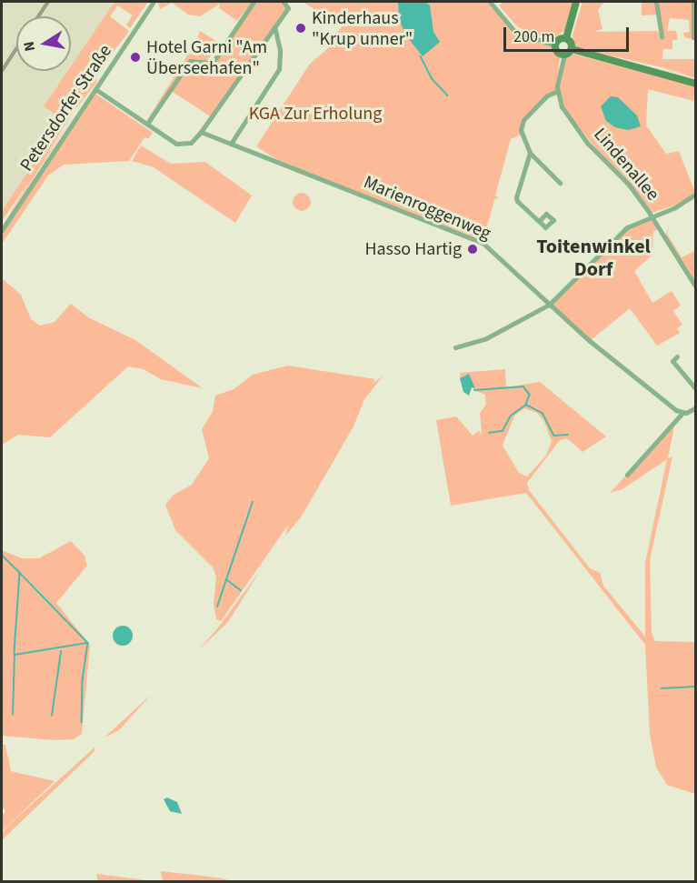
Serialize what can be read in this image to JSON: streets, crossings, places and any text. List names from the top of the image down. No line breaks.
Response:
{"streets":{"street":["Petersdorfer Straße","Lindenallee","Marienroggenweg"]},"districts":["Toitenwinkel Dorf"],"parks":["KGA Zur Erholung"],"places":["Kinderhaus \"Krup unner\"","Hotel Garni \"Am Überseehafen\"","Hasso Hartig"],"scale_bar":"200 m","north":"left"}
